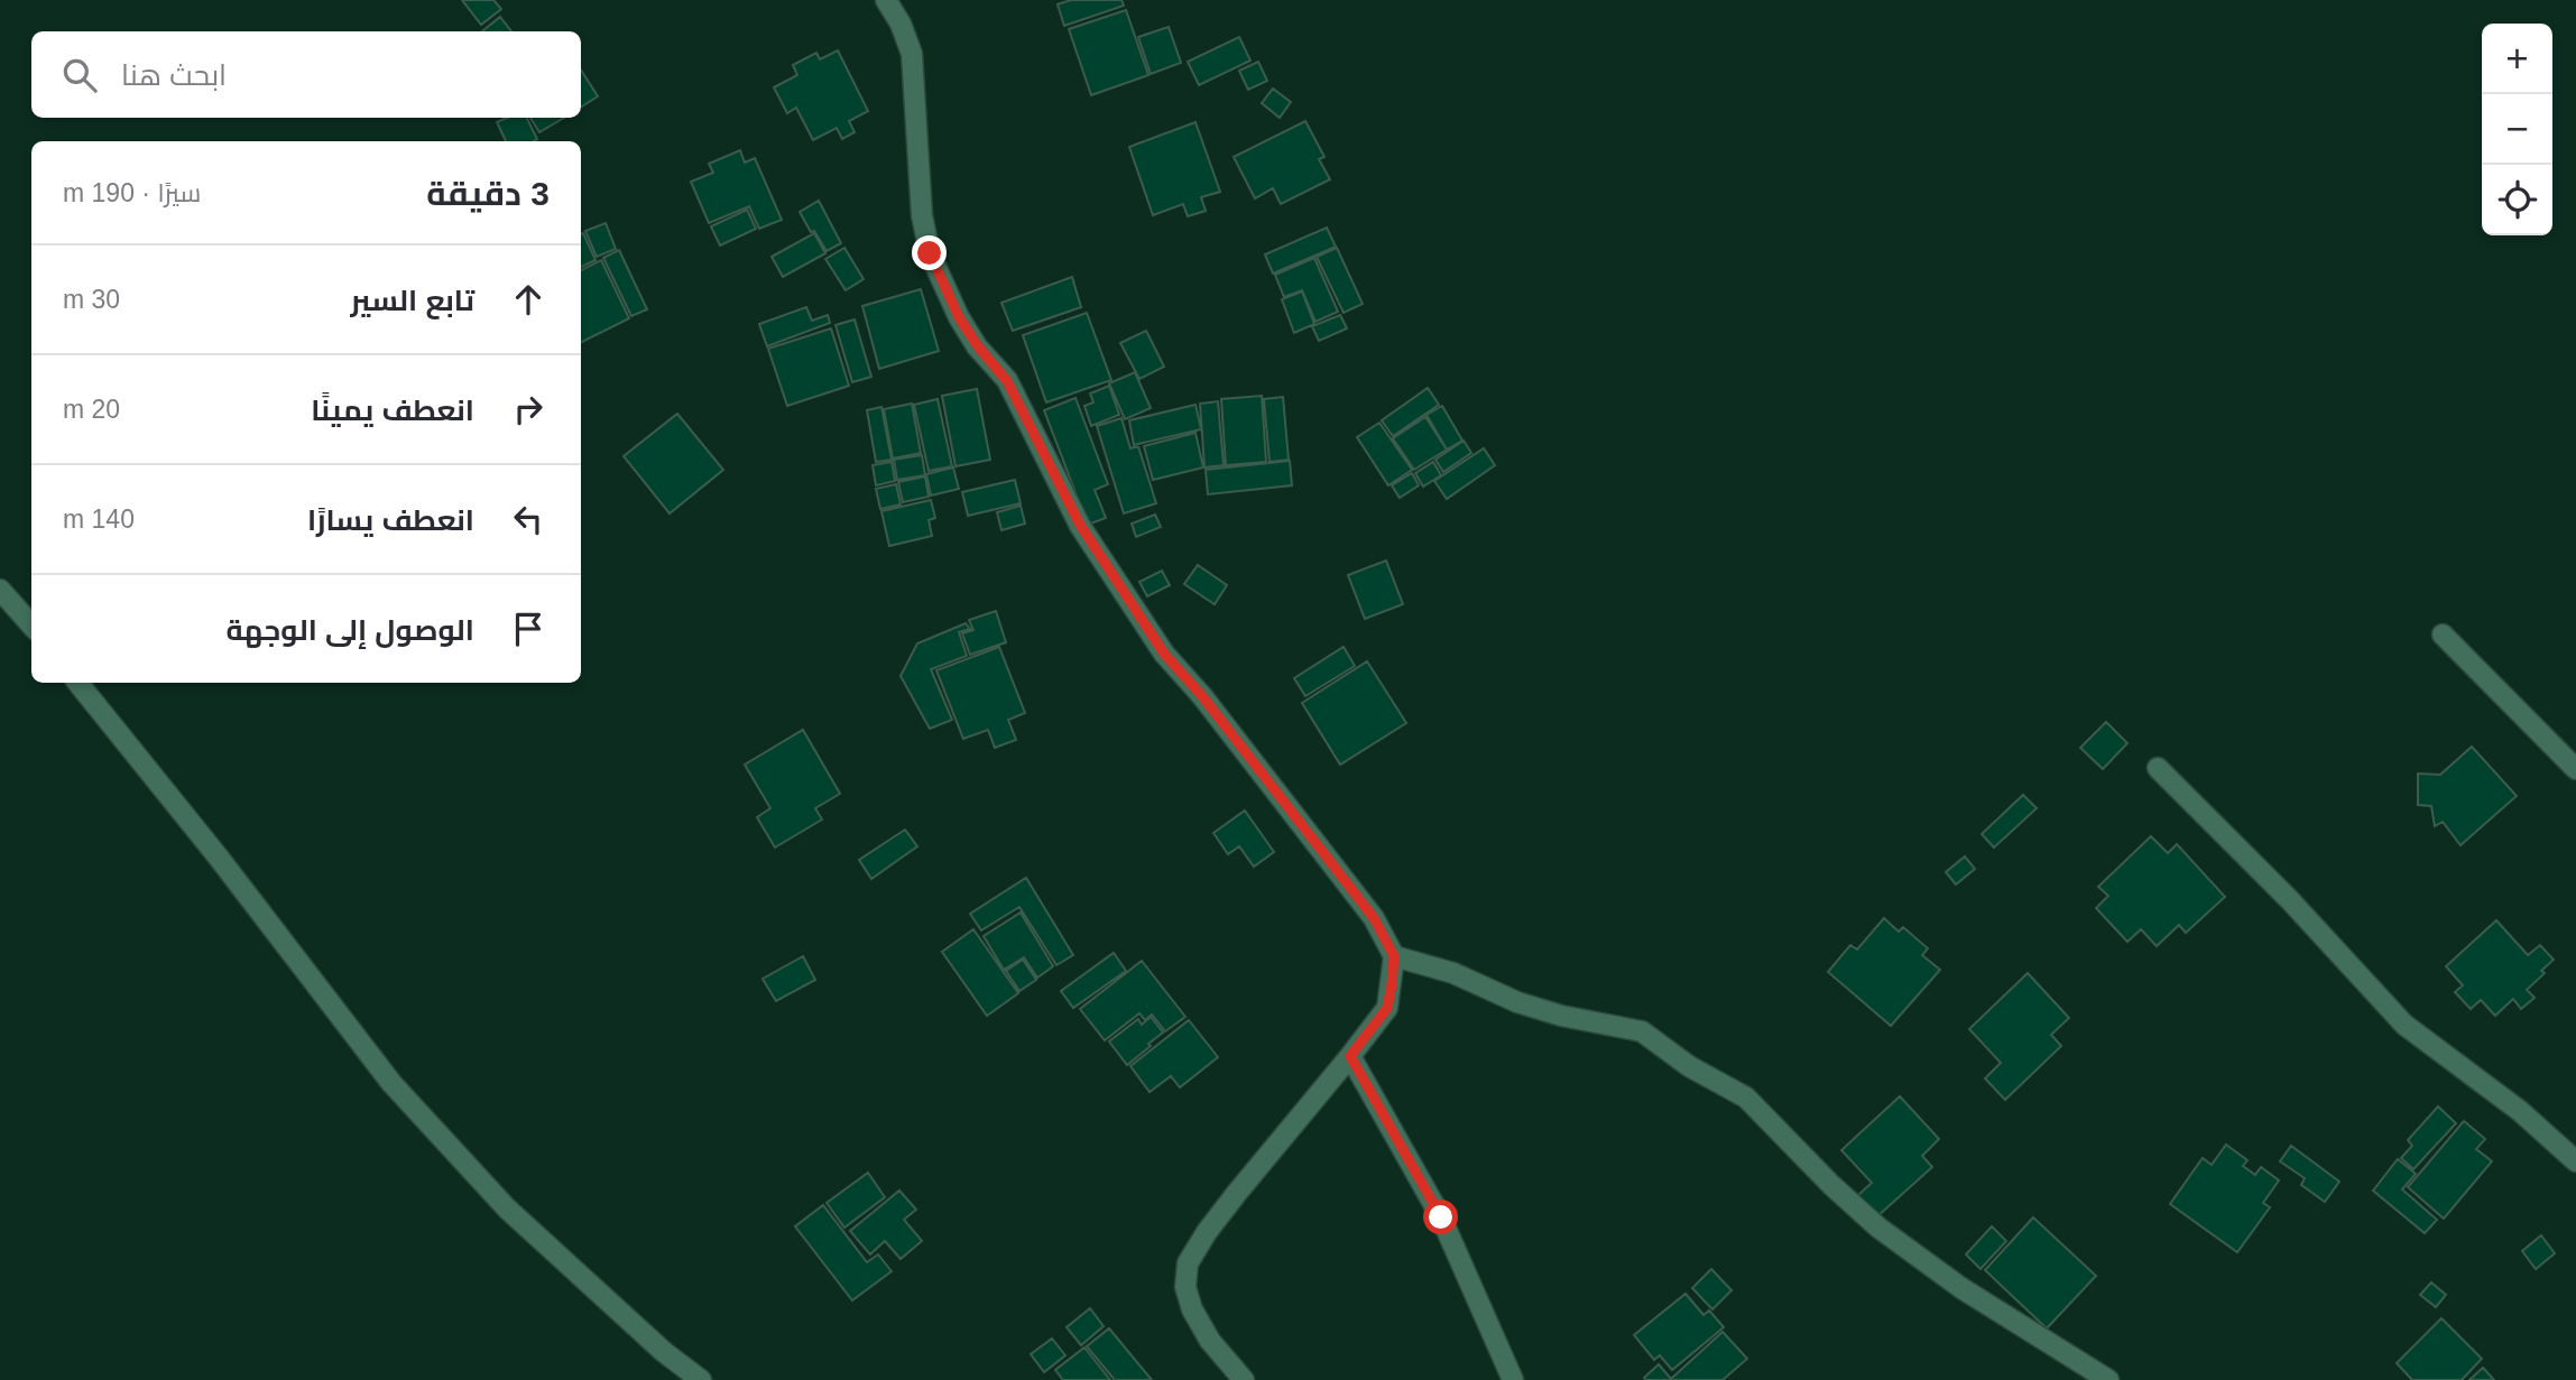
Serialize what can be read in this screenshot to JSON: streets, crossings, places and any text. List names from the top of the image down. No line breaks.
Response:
{"page":{"map_buttons":["+","−"],"search":"ابحث هنا","heading":["3 دقيقة","سيرًا · 190 m"],"list":[["تابع السير","30 m"],["انعطف يمينًا","20 m"],["انعطف يسارًا","140 m"],"الوصول إلى الوجهة"]}}
